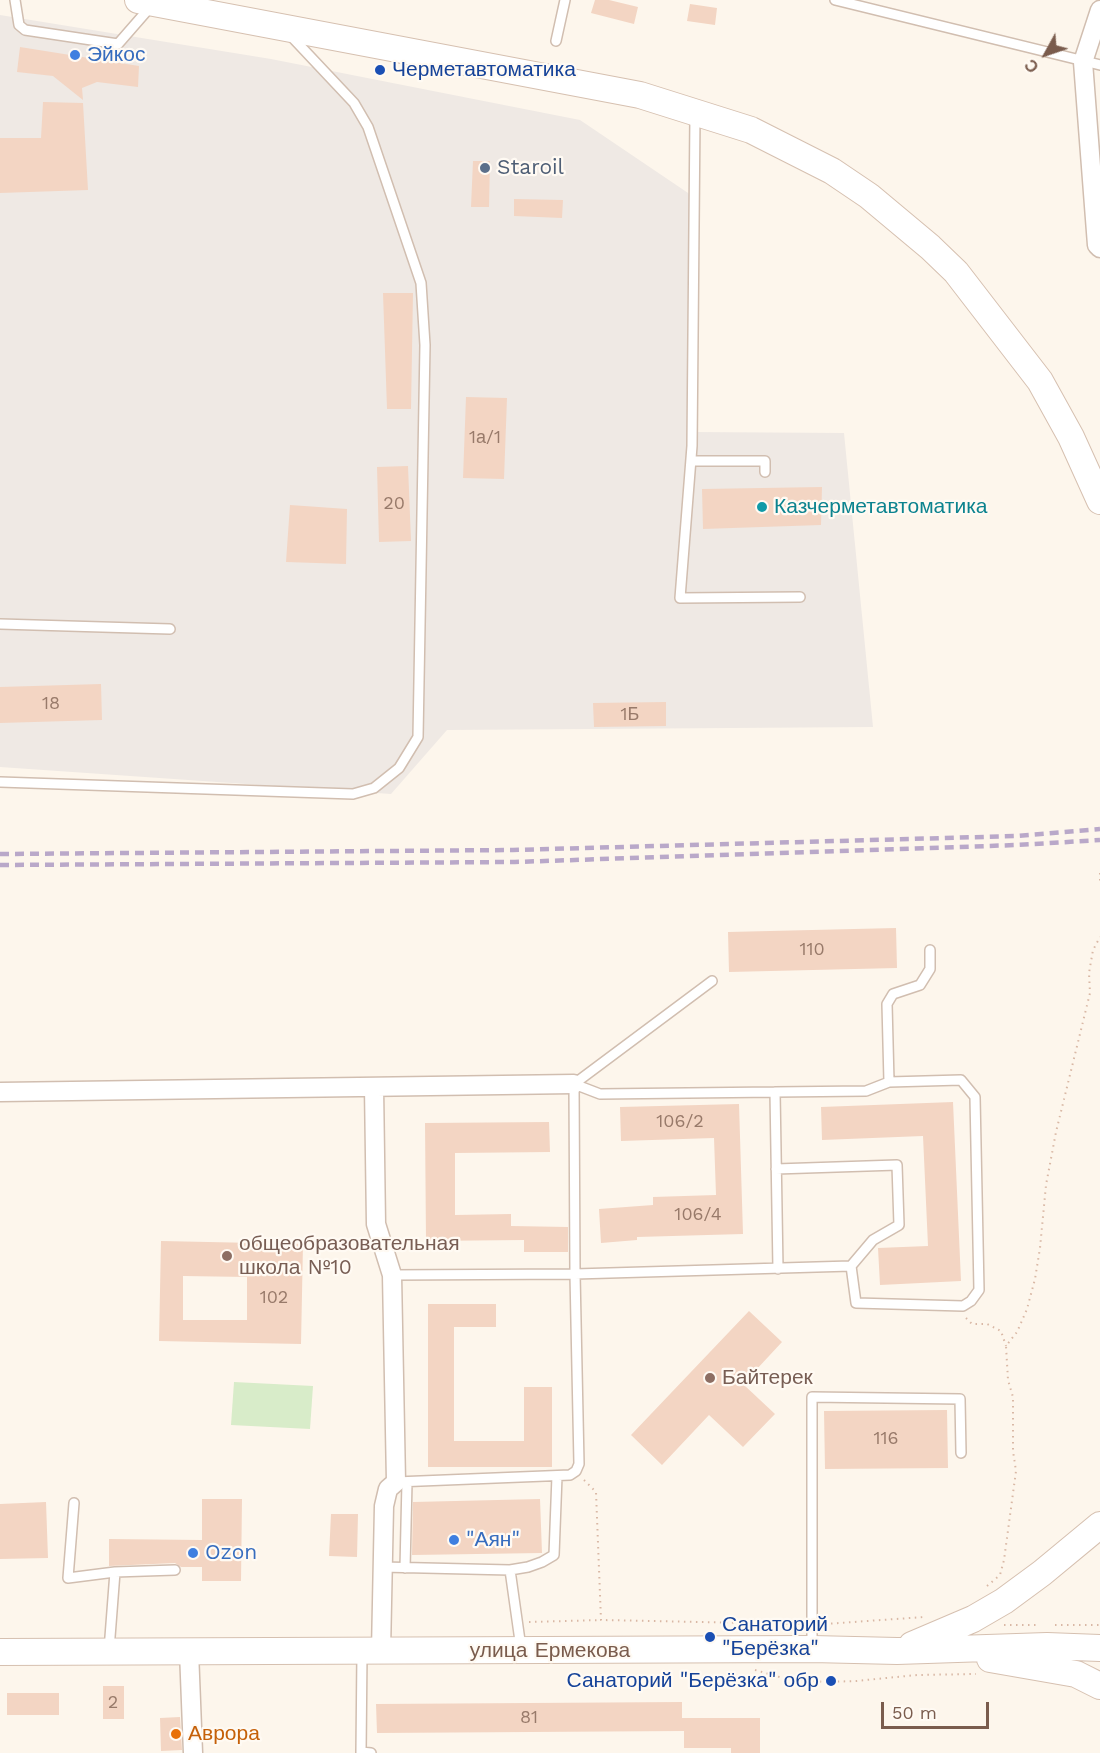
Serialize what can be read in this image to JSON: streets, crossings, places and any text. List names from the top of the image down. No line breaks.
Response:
{"streets":{"main road":["улица Ермекова"]},"places":["Эйкос","Черметавтоматика","Staroil","Казчерметавтоматика","общеобразовательная школа №10","Байтерек","\"Аян\"","Ozon","Санаторий \"Берёзка\"","Санаторий \"Берёзка\" обр","Аврора"],"house_numbers":["1а/1","20","18","1Б","110","106/2","106/4","102","116","2","81"],"scale_bar":"50 m","north":"bottom left"}
